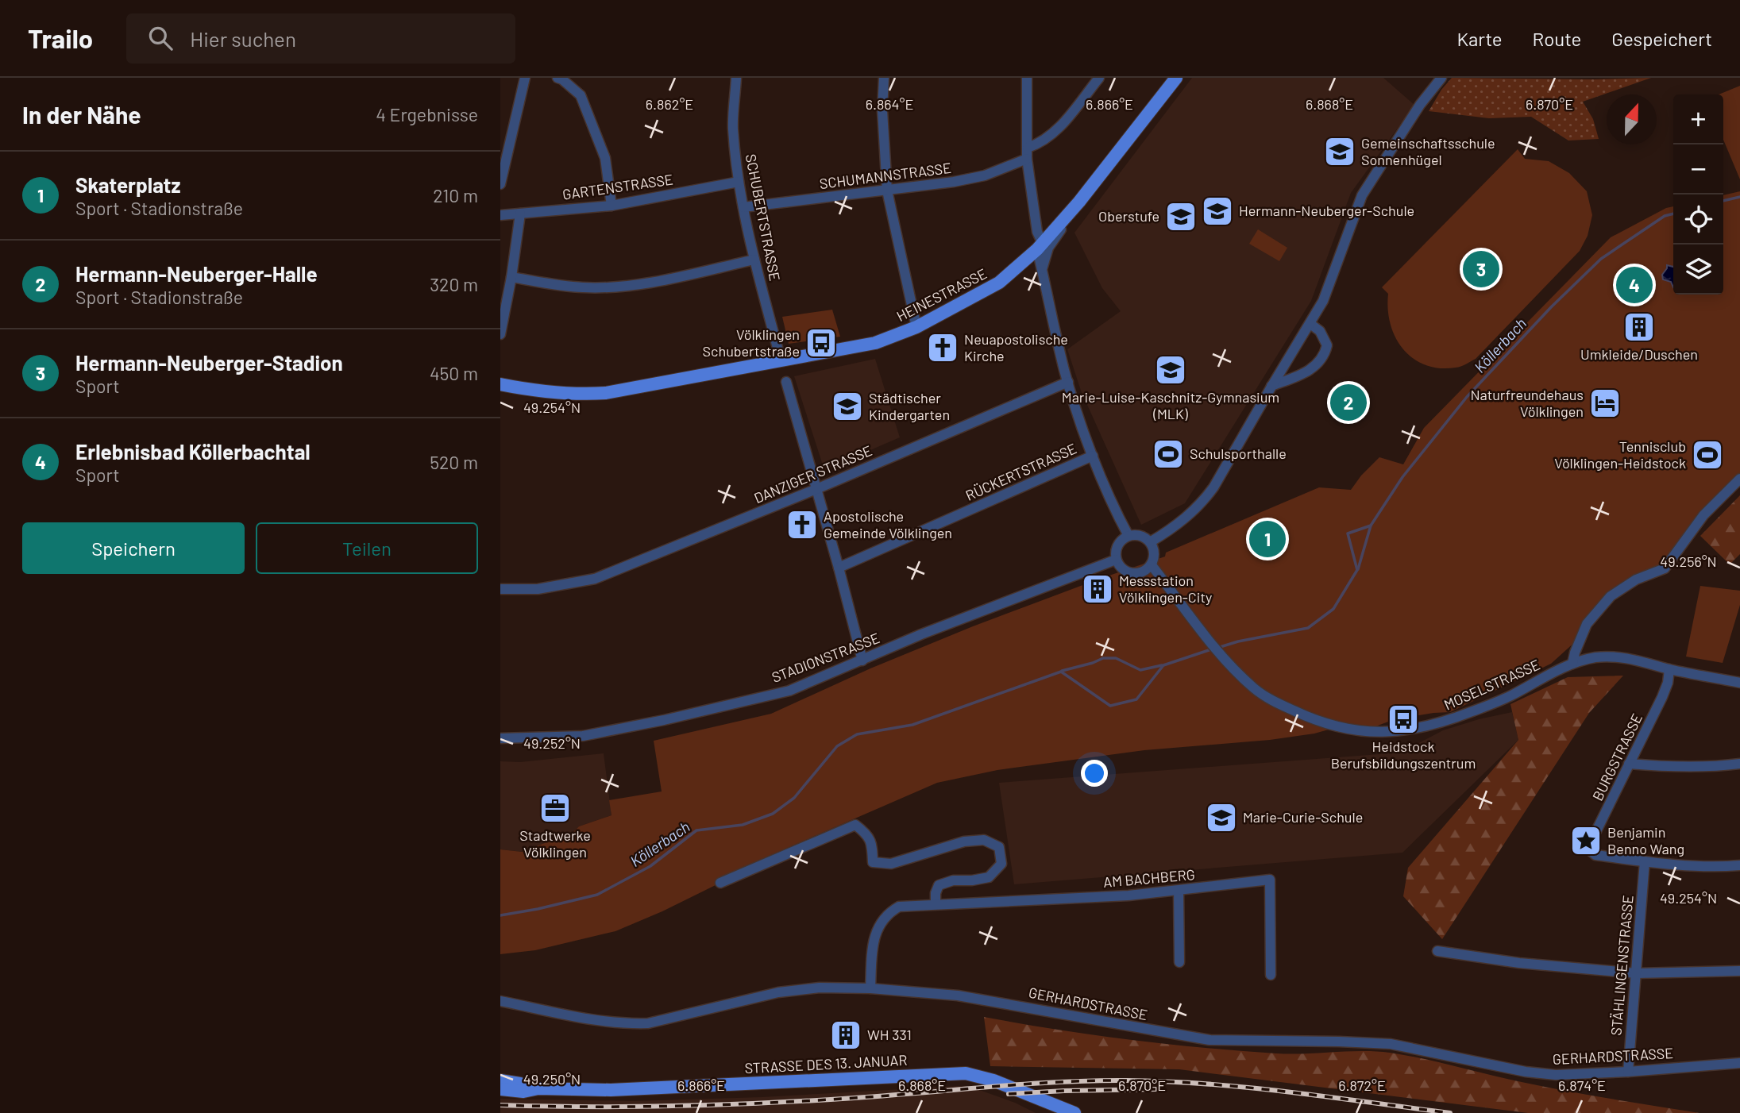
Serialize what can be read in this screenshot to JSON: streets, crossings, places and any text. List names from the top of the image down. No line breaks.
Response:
{"streets":{"main road":["HEINESTRASSE","STRASSE DES 13. JANUAR"],"street":["SCHUMANNSTRASSE","GARTENSTRASSE","SCHUBERTSTRASSE","RÜCKERTSTRASSE","DANZIGER STRASSE","STADIONSTRASSE","MOSELSTRASSE","BURGSTRASSE","AM BACHBERG","STÄHLINGENSTRASSE","GERHARDSTRASSE"]},"crossings":[["SCHUMANNSTRASSE","SCHUBERTSTRASSE"],["GARTENSTRASSE","SCHUBERTSTRASSE"],["SCHUBERTSTRASSE","HEINESTRASSE"],["STADIONSTRASSE","MOSELSTRASSE"],["MOSELSTRASSE","BURGSTRASSE"],["BURGSTRASSE","STÄHLINGENSTRASSE"],["AM BACHBERG","GERHARDSTRASSE"],["STÄHLINGENSTRASSE","GERHARDSTRASSE"]],"water":["Köllerbach"],"places":{"school or university":["Gemeinschaftsschule Sonnenhügel","Hermann-Neuberger-Schule","Oberstufe","Marie-Luise-Kaschnitz-Gymnasium (MLK)","Städtischer Kindergarten","Marie-Curie-Schule"],"building":["Umkleide/Duschen","Messstation Völklingen-City","WH 331"],"bus stop":["Völklingen Schubertstraße","Heidstock Berufsbildungszentrum"],"church":["Neuapostolische Kirche","Apostolische Gemeinde Völklingen"],"hotel":["Naturfreundehaus Völklingen"],"sports":["Schulsporthalle","Tennisclub Völklingen-Heidstock"],"office":["Stadtwerke Völklingen"],"place":["Benjamin Benno Wang"]},"north":"top","page":{"header":"Trailo","search":"Hier suchen","nav":["Karte","Route","Gespeichert"],"heading":["In der Nähe","4 Ergebnisse"],"map_buttons":["+","−"],"list":[{"mark":"1","name":"Skaterplatz","note":"Sport · Stadionstraße","value":"210 m"},{"mark":"2","name":"Hermann-Neuberger-Halle","note":"Sport · Stadionstraße","value":"320 m"},{"mark":"3","name":"Hermann-Neuberger-Stadion","note":"Sport","value":"450 m"},{"mark":"4","name":"Erlebnisbad Köllerbachtal","note":"Sport","value":"520 m"}],"pins":["3","4","2","1"],"buttons":["Speichern","Teilen"]},"coordinates":["6.862°E","6.870°E","6.864°E","6.866°E","6.868°E","49.254°N","49.256°N","49.252°N","49.250°N","6.872°E","6.874°E"]}
